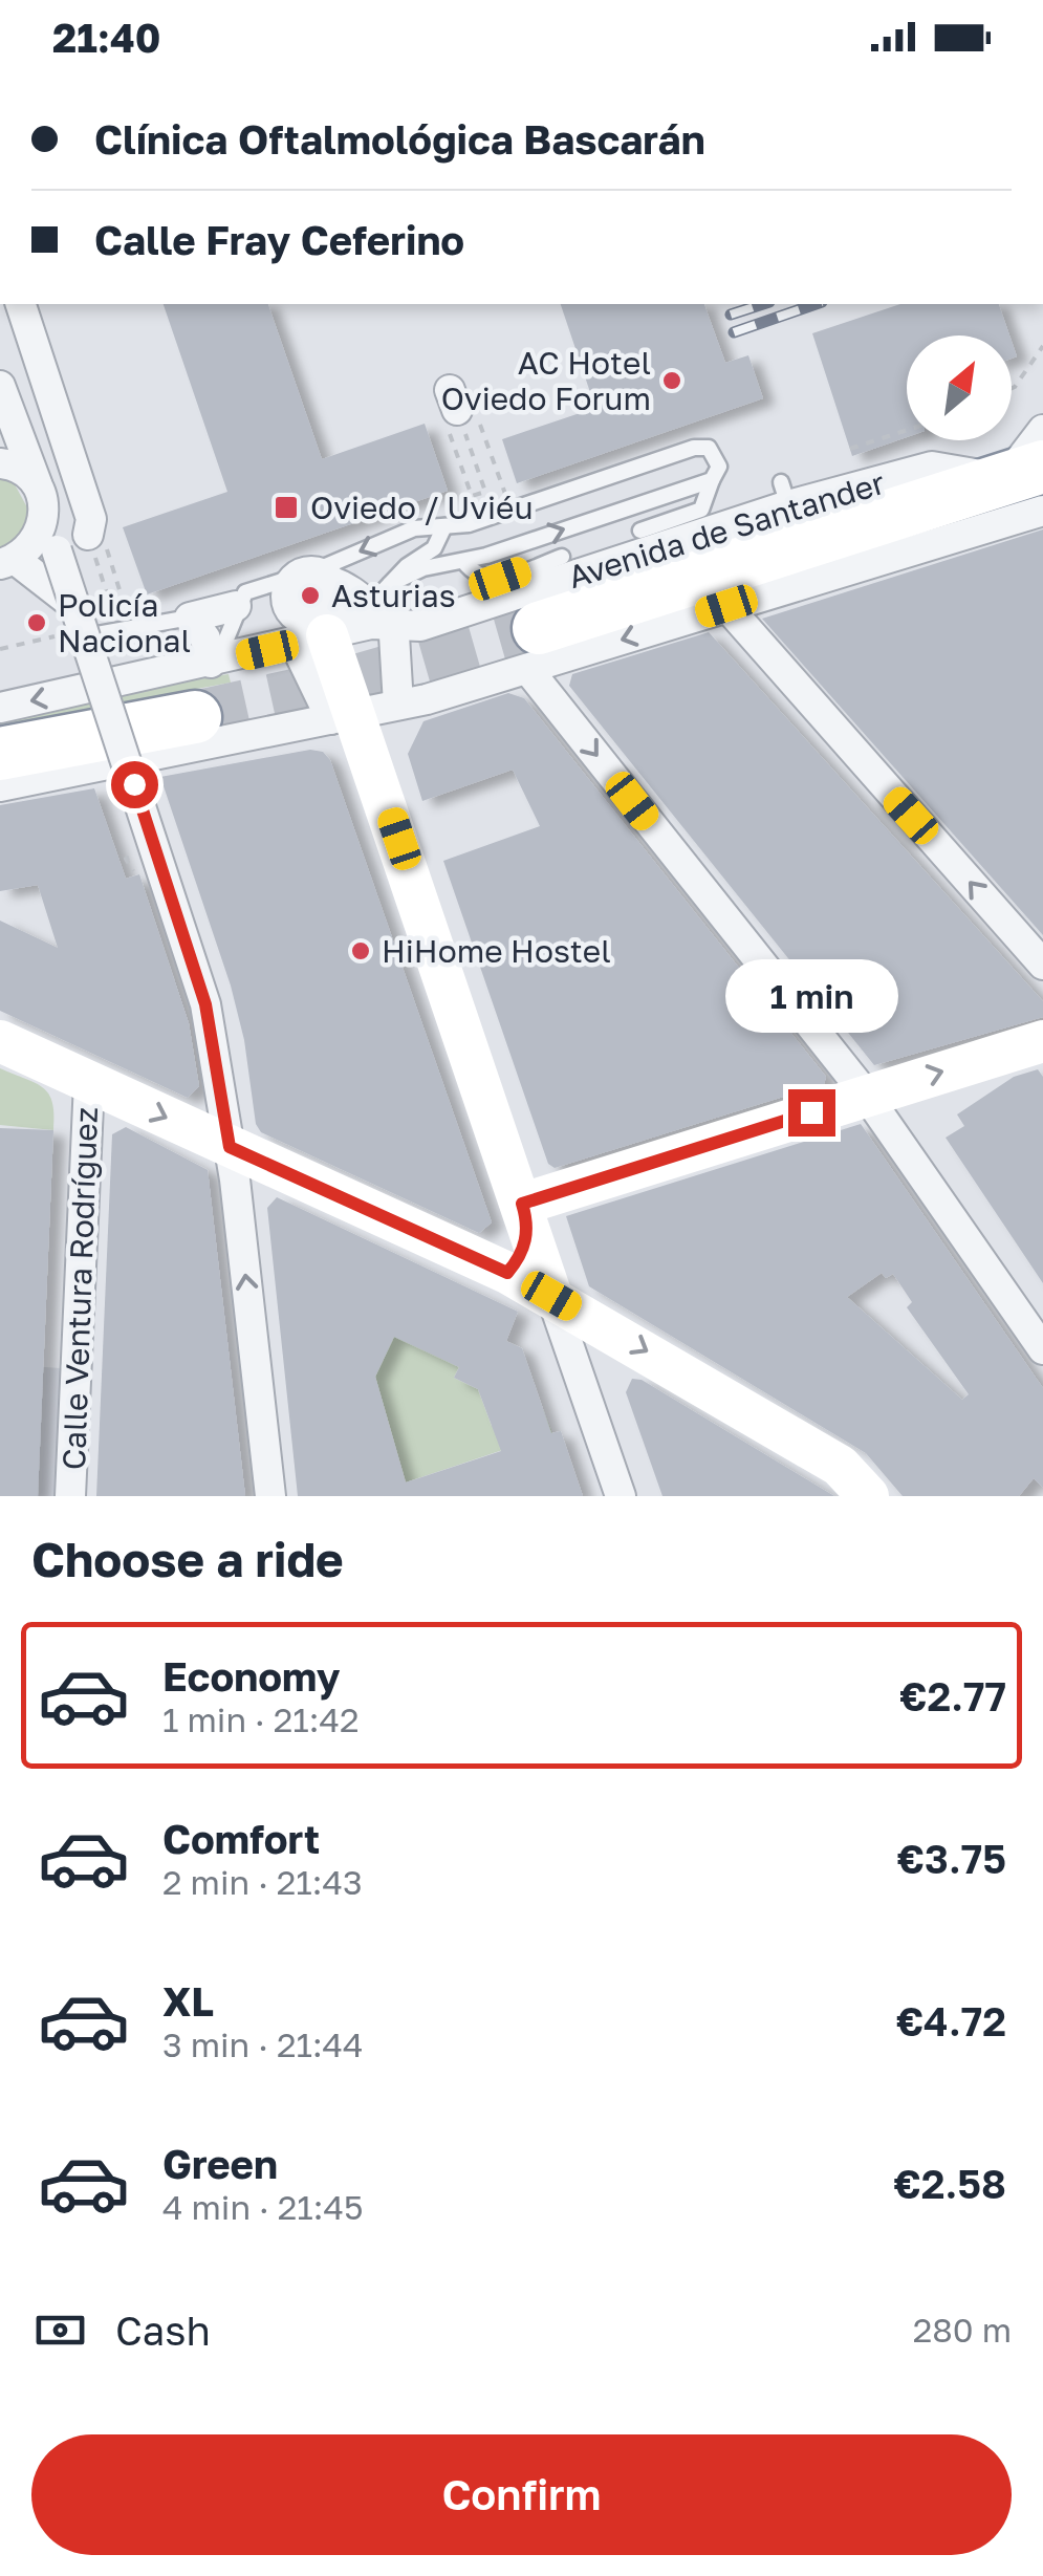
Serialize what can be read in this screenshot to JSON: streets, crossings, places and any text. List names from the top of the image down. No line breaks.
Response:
{"streets":{"highway":["Avenida de Santander"],"street":["Calle Ventura Rodríguez"]},"places":{"other":["AC Hotel Oviedo Forum","Asturias","Policía Nacional","HiHome Hostel"],"transit":["Oviedo / Uviéu"]},"north":"top right","page":{"status":"21:40","banner":["Clínica Oftalmológica Bascarán","Calle Fray Ceferino"],"bubble":"1 min","heading":"Choose a ride","list":[{"name":"Economy","note":"1 min · 21:42","value":"€2.77"},{"name":"Comfort","note":"2 min · 21:43","value":"€3.75"},{"name":"XL","note":"3 min · 21:44","value":"€4.72"},{"name":"Green","note":"4 min · 21:45","value":"€2.58"}],"pay":["Cash","280 m"],"buttons":"Confirm"}}
